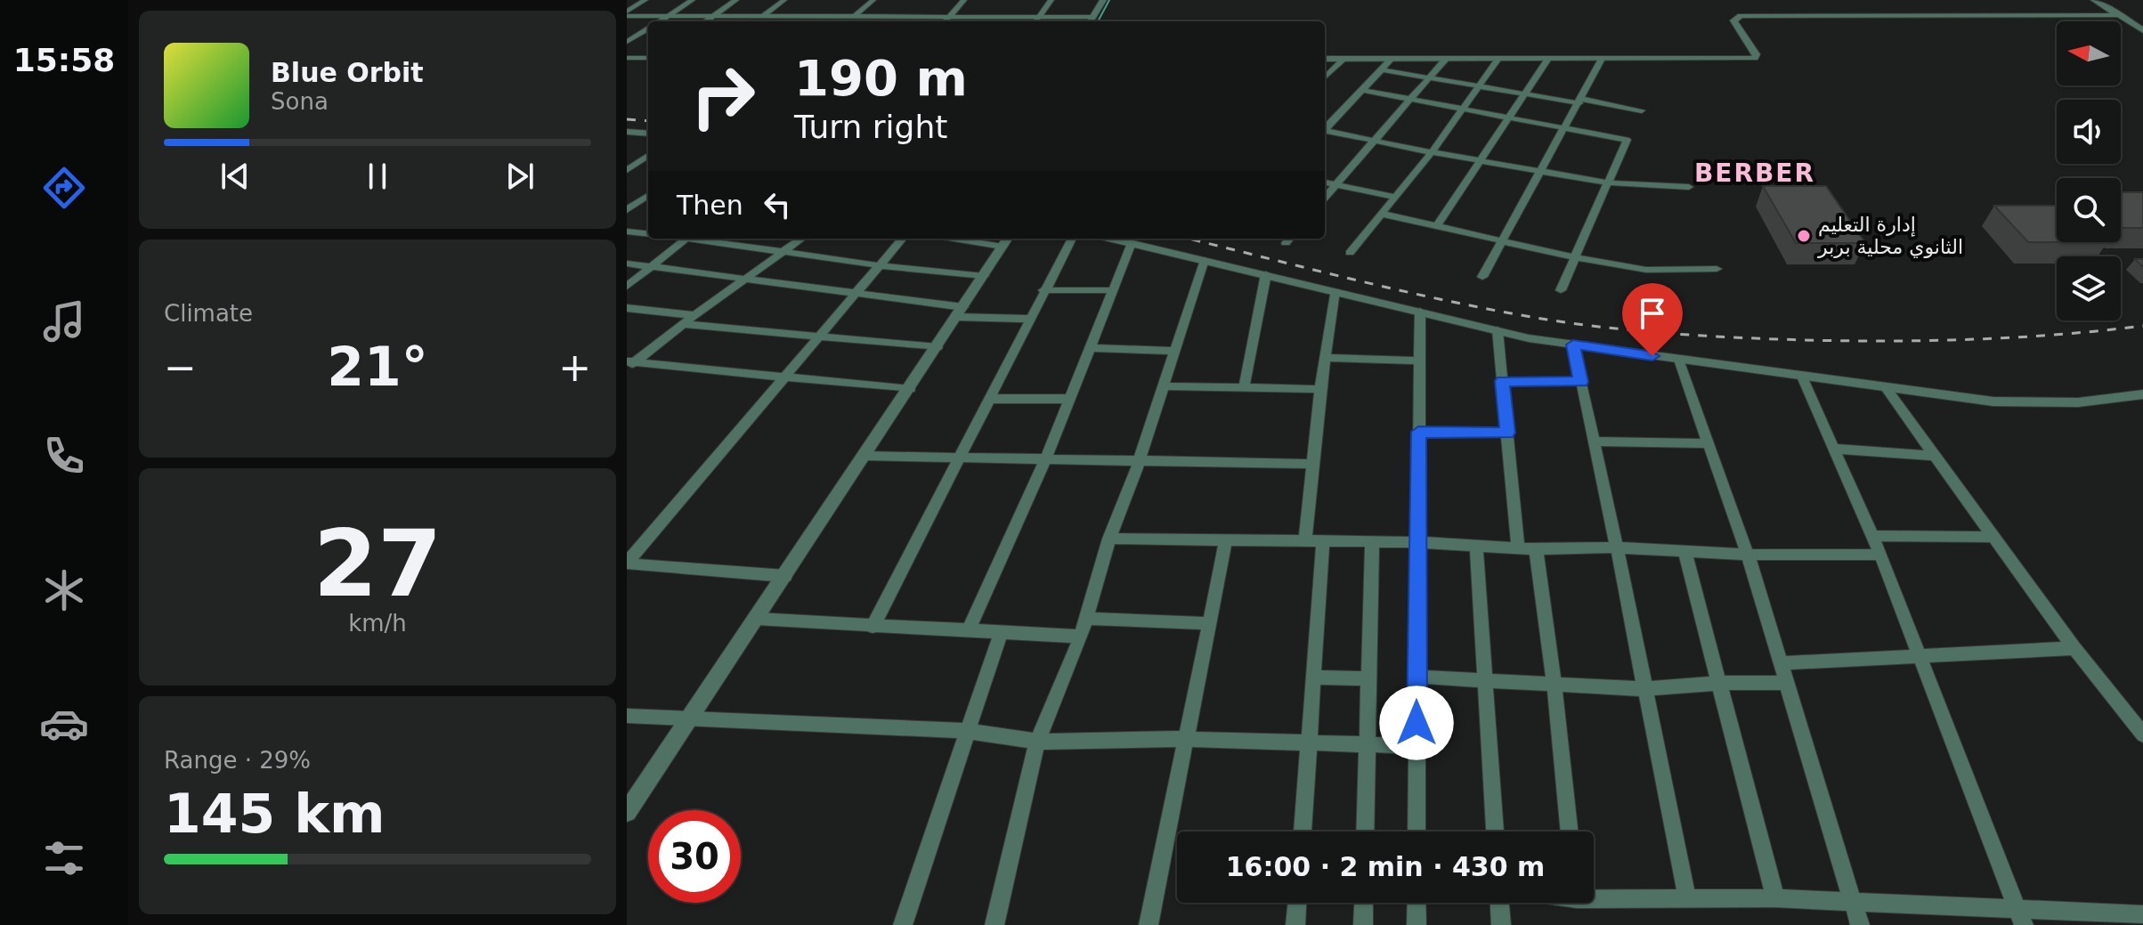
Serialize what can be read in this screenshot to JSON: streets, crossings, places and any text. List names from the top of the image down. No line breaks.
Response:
{"districts":["BERBER"],"places":["إدارة التعليم الثانوي محلية بربر"],"north":"left","page":{"tabs":"15:58","turn":["190 m","Turn right"],"song":["Blue Orbit","Sona"],"then":"Then","tile":["Climate",["27","km/h"],["Range · 29%","145 km"]],"heat":["−","21°","+"],"limit":"30","trip":"16:00 · 2 min · 430 m"}}
